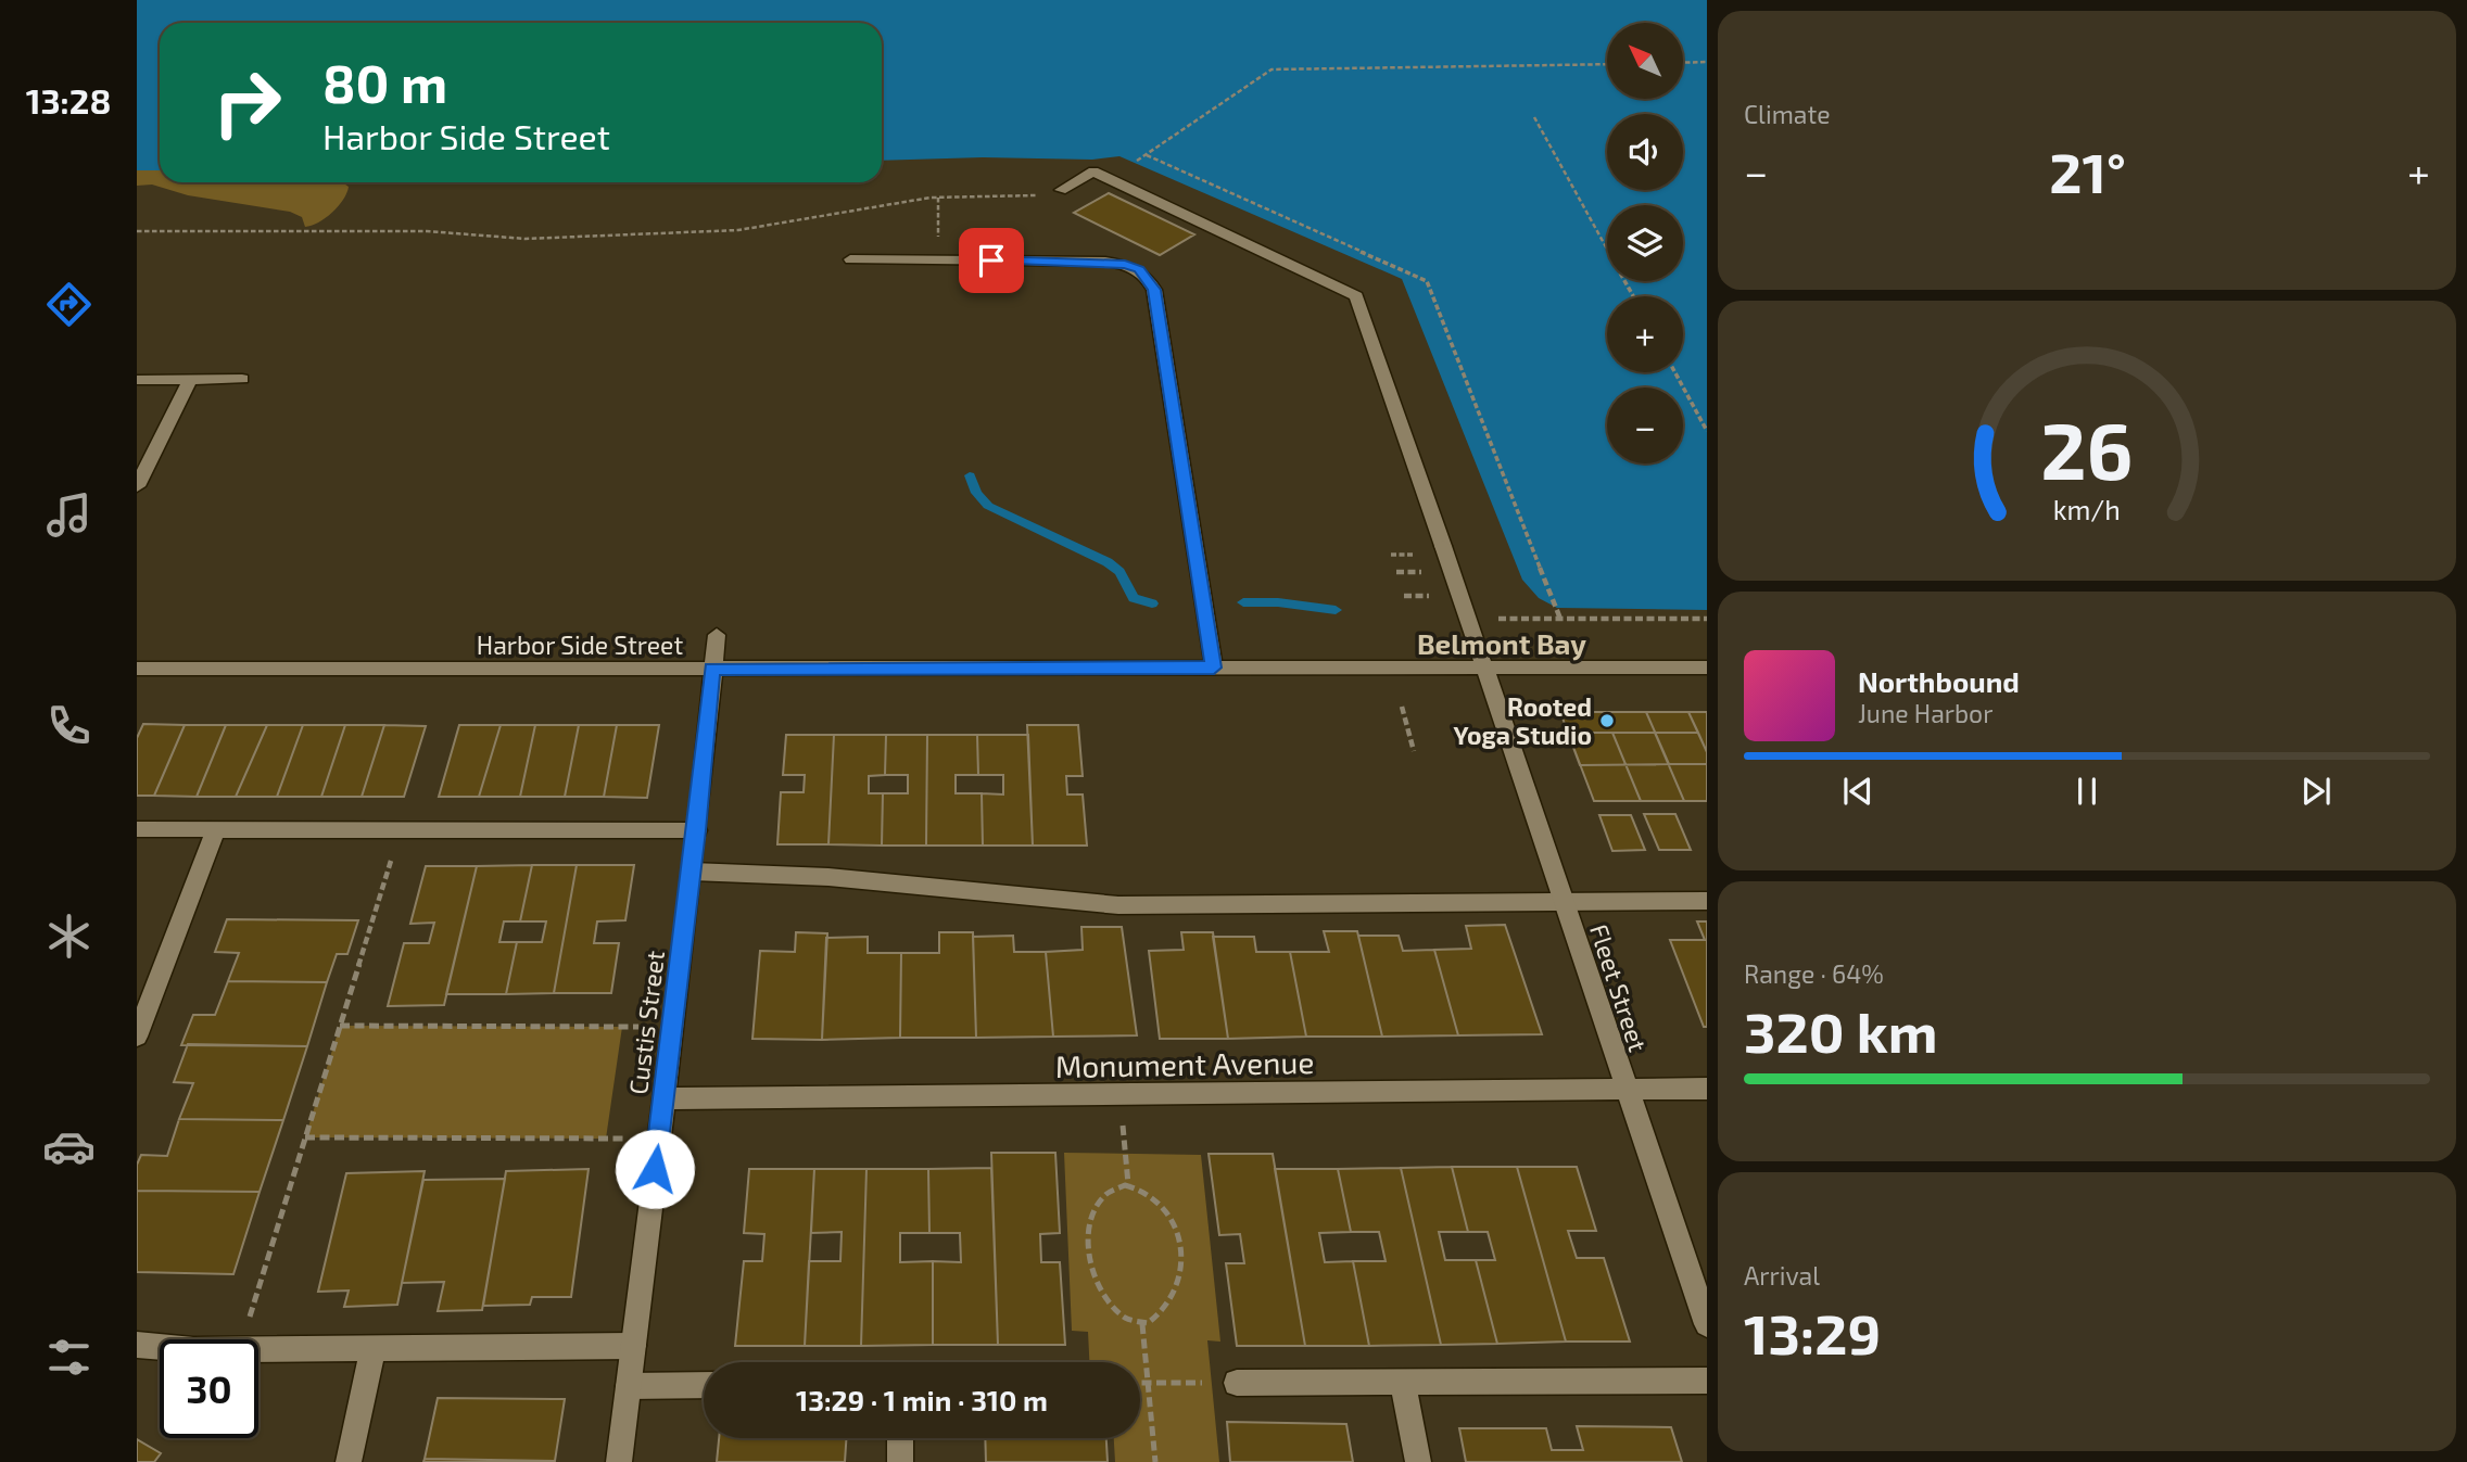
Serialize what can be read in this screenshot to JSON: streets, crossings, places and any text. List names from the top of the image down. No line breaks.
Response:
{"streets":{"street":["Harbor Side Street","Fleet Street","Custis Street","Monument Avenue"]},"crossings":[["Harbor Side Street","Fleet Street"],["Harbor Side Street","Custis Street"],["Fleet Street","Monument Avenue"],["Custis Street","Monument Avenue"]],"districts":["Belmont Bay"],"places":["Rooted Yoga Studio"],"north":"top left","page":{"tabs":"13:28","tile":["Climate",["Range · 64%","320 km"],["Arrival","13:29"]],"map_buttons":["+","−"],"turn":["80 m","Harbor Side Street"],"heat":["−","21°","+"],"song":["Northbound","June Harbor"],"limit":"30","trip":"13:29 · 1 min · 310 m","gauge":["26","km/h"]}}
